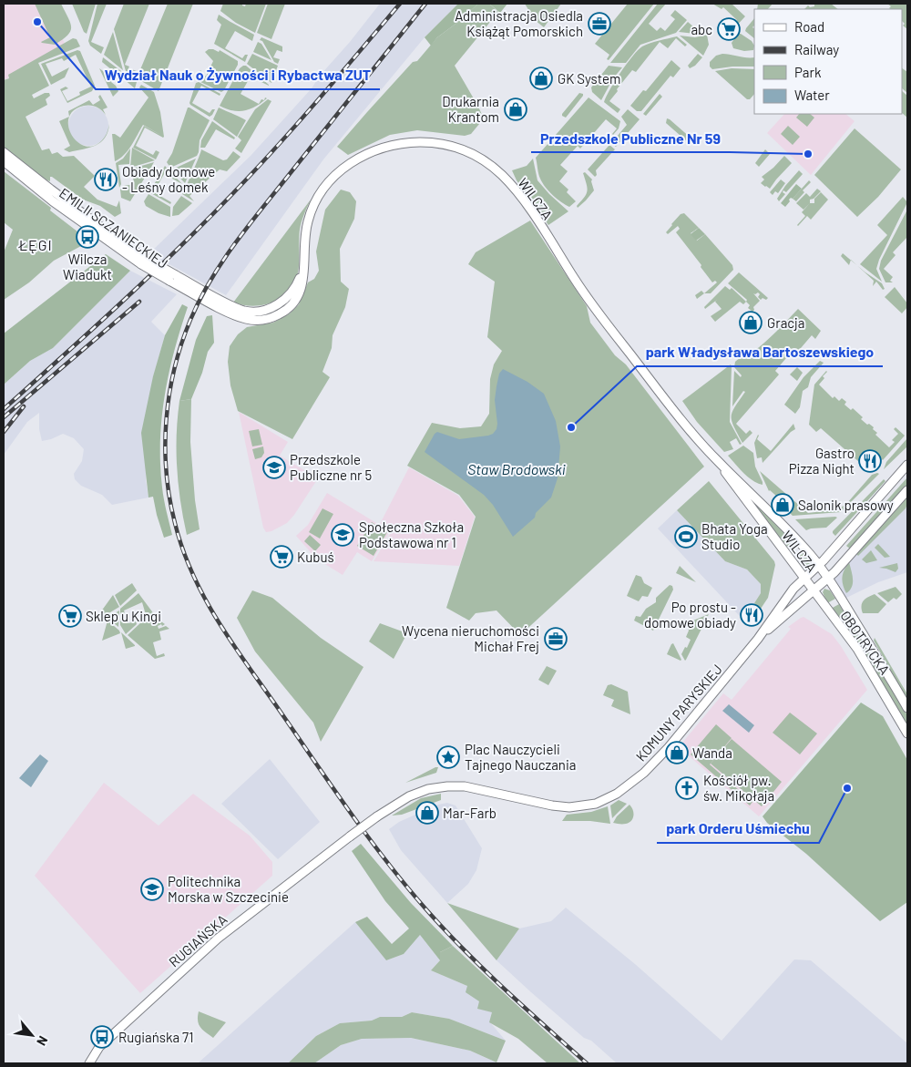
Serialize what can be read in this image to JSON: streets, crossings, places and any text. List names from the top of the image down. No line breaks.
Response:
{"streets":{"street":["WILCZA","EMILII SCZANIECKIEJ","OBOTRYCKA","KOMUNY PARYSKIEJ","RUGIAŃSKA"]},"crossings":[["WILCZA","EMILII SCZANIECKIEJ"],["WILCZA","OBOTRYCKA"],["WILCZA","KOMUNY PARYSKIEJ"],["OBOTRYCKA","KOMUNY PARYSKIEJ"],["KOMUNY PARYSKIEJ","RUGIAŃSKA"]],"districts":["ŁĘGI"],"water":["Staw Brodowski"],"places":{"other":["Wydział Nauk o Żywności i Rybactwa ZUT","Przedszkole Publiczne Nr 59","park Władysława Bartoszewskiego","park Orderu Uśmiechu"],"office":["Administracja Osiedla Książąt Pomorskich","Wycena nieruchomości Michał Frej"],"supermarket":["abc","Kubuś","Sklep u Kingi"],"shop":["GK System","Drukarnia Krantom","Gracja","Salonik prasowy","Wanda","Mar-Farb"],"restaurant":["Obiady domowe - Leśny domek","Gastro Pizza Night","Po prostu - domowe obiady"],"bus stop":["Wilcza Wiadukt","Rugiańska 71"],"school or university":["Przedszkole Publiczne nr 5","Społeczna Szkoła Podstawowa nr 1","Politechnika Morska w Szczecinie"],"sports":["Bhata Yoga Studio"],"place":["Plac Nauczycieli Tajnego Nauczania"],"church":["Kościół pw. św. Mikołaja"]},"legend":["Road","Railway","Park","Water"],"north":"bottom right"}
